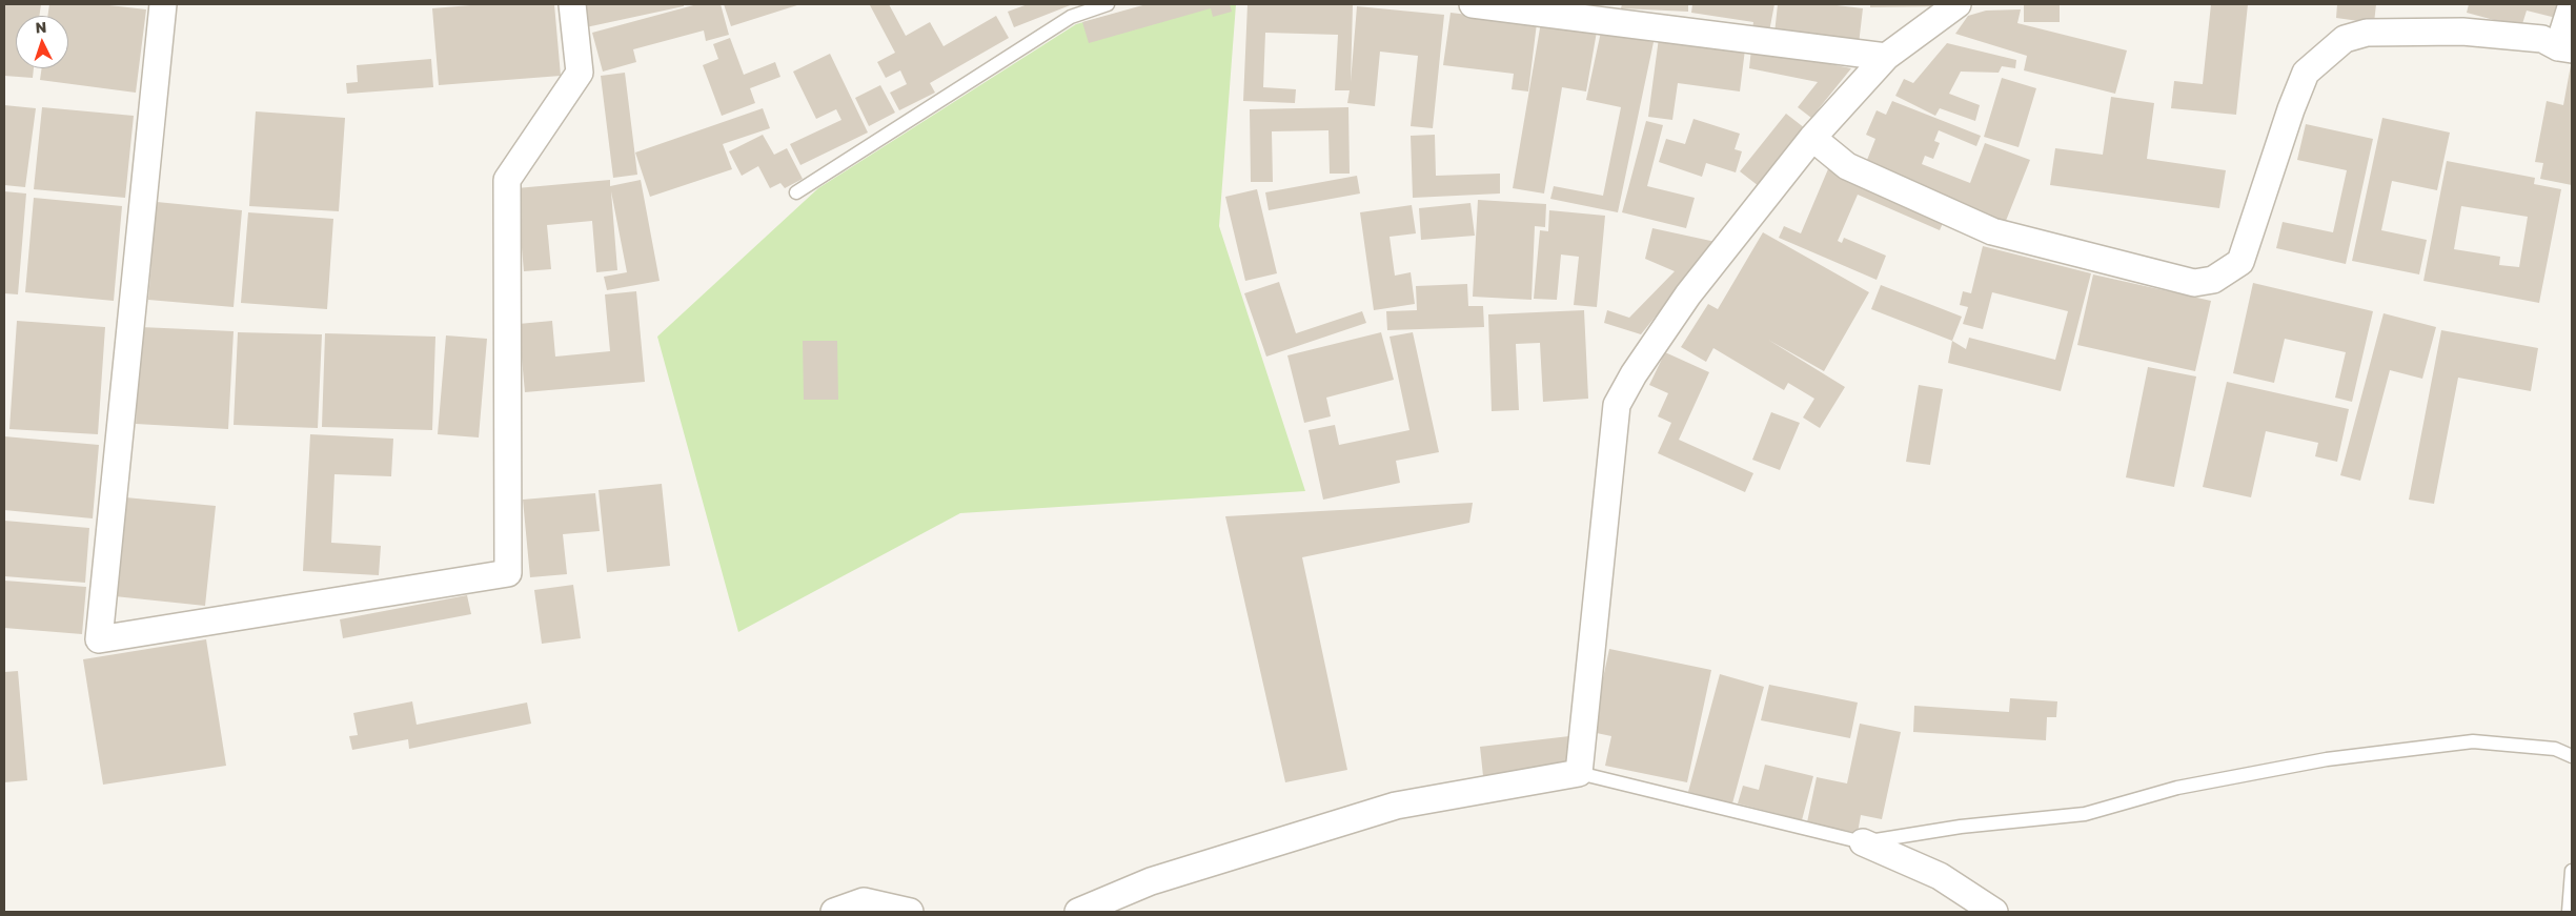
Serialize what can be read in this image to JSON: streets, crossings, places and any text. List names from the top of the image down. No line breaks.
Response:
{"north":"top"}
